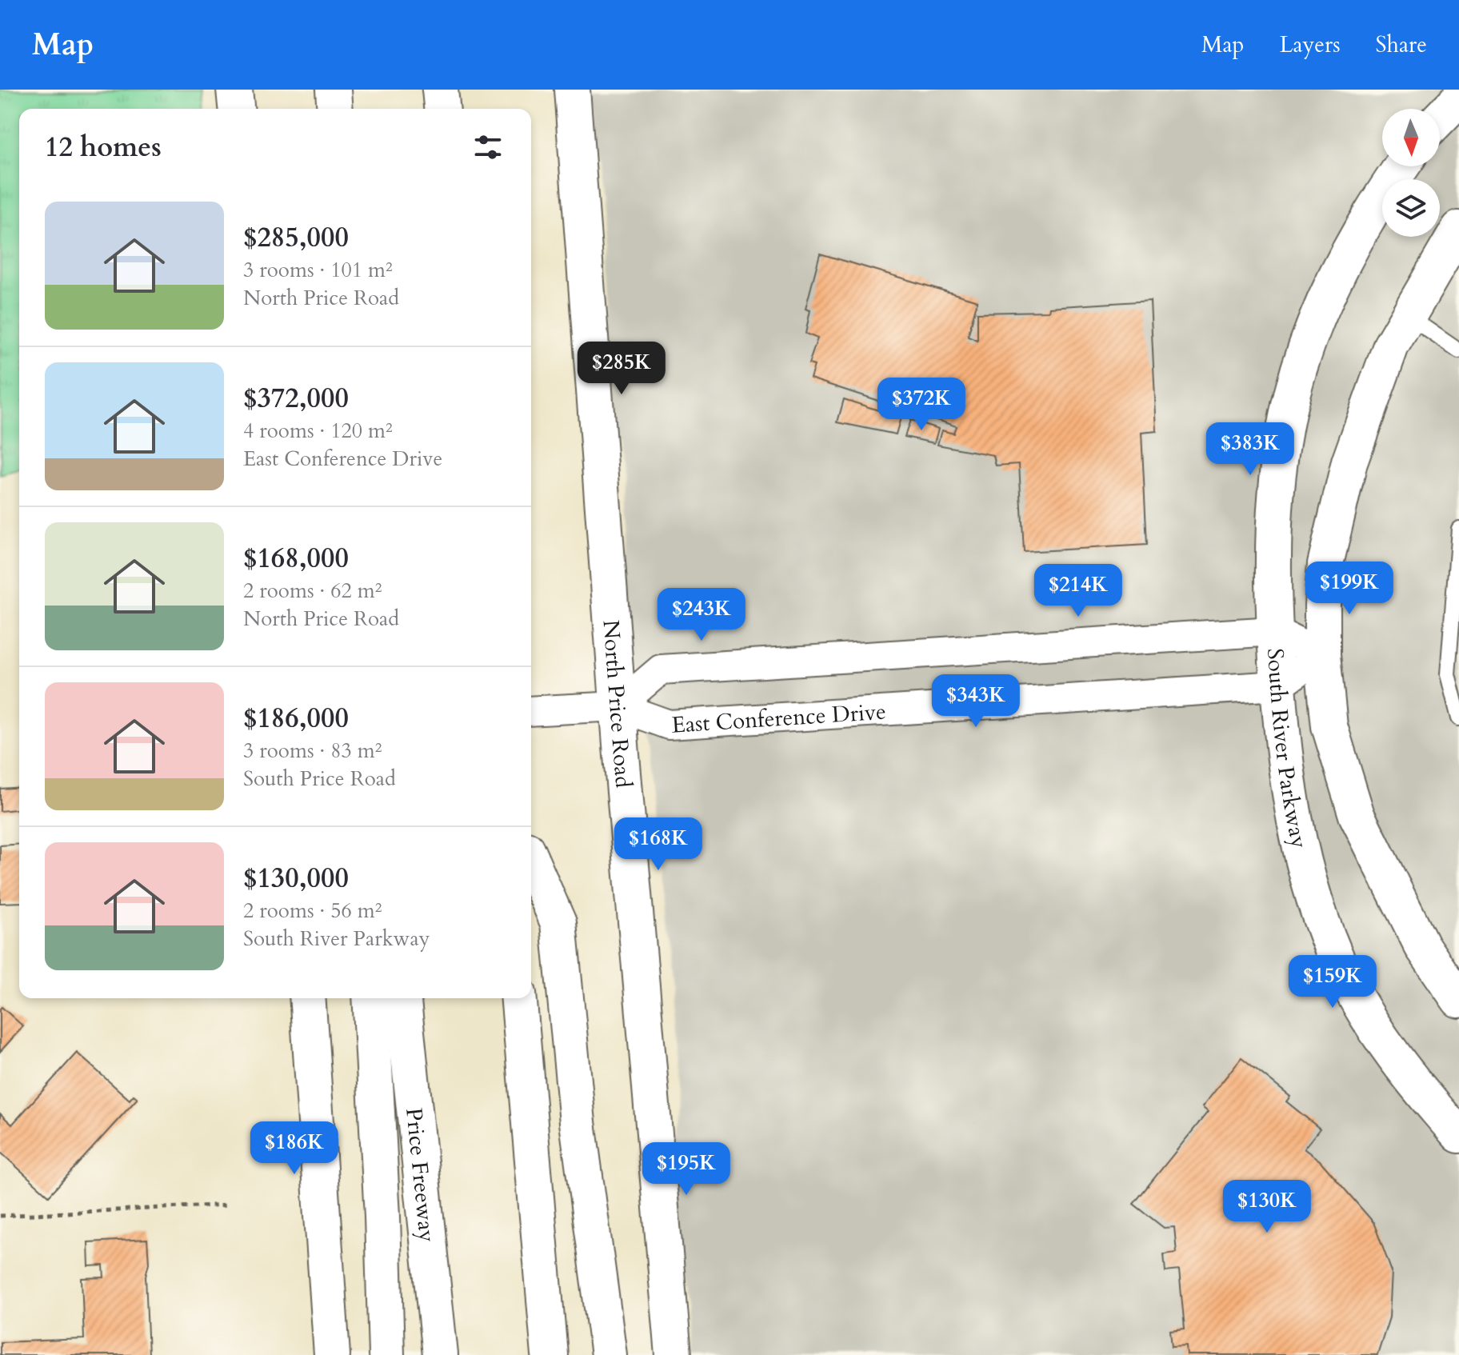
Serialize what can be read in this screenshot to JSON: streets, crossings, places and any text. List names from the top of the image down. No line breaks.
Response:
{"streets":{"main road":["North Price Road","South River Parkway","Price Freeway"],"street":["East Conference Drive"]},"crossings":[["North Price Road","East Conference Drive"],["East Conference Drive","South River Parkway"]],"north":"bottom","page":{"header":"Map","nav":["Map","Layers","Share"],"heading":"12 homes","list":[{"name":"$285,000","note":"3 rooms · 101 m² · North Price Road"},{"name":"$372,000","note":"4 rooms · 120 m² · East Conference Drive"},{"name":"$168,000","note":"2 rooms · 62 m² · North Price Road"},{"name":"$186,000","note":"3 rooms · 83 m² · South Price Road"},{"name":"$130,000","note":"2 rooms · 56 m² · South River Parkway"}],"price":["$285K","$372K","$383K","$199K","$214K","$243K","$343K","$168K","$159K","$186K","$195K","$130K"]}}
